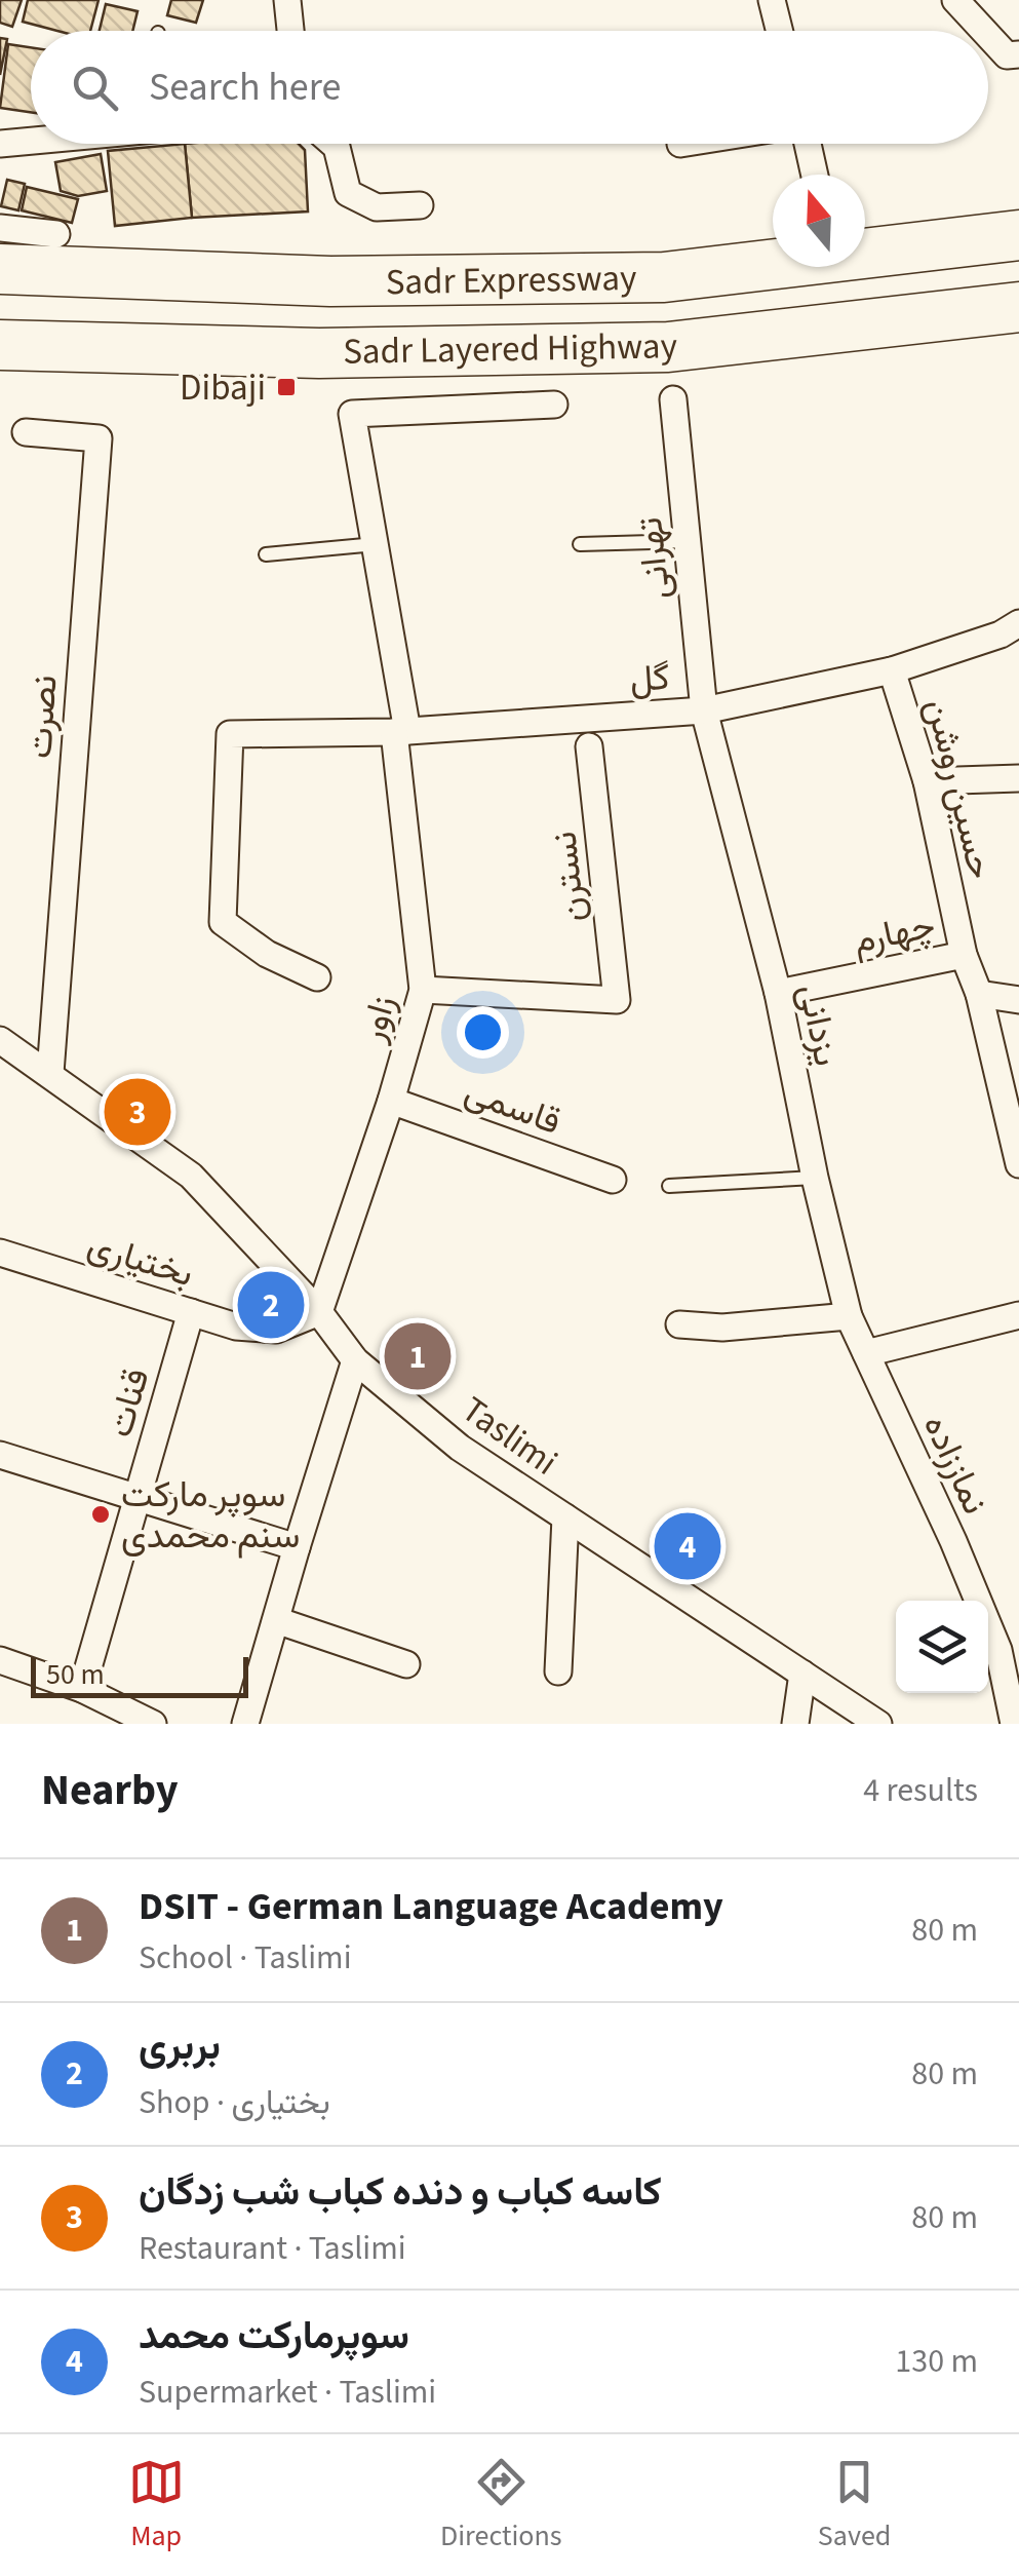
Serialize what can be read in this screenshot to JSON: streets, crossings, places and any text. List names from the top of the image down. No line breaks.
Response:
{"streets":{"highway":["Sadr Expressway","Sadr Layered Highway"],"street":["تهرانی","گل","نصرت","حسین روشن","نسترن","چهارم","زاور","یزدانی","قاسمی","بختیاری","قنات","Taslimi","نماززاده"]},"crossings":[["تهرانی","گل"],["تهرانی","یزدانی"],["گل","حسین روشن"],["گل","زاور"],["گل","یزدانی"],["نصرت","Taslimi"],["حسین روشن","چهارم"],["نسترن","زاور"],["چهارم","یزدانی"],["زاور","قاسمی"],["زاور","بختیاری"],["زاور","Taslimi"],["یزدانی","نماززاده"],["بختیاری","قنات"],["بختیاری","Taslimi"]],"places":{"transit":["Dibaji"],"other":["سوپر مارکت سنم محمدی"]},"scale_bar":"50 m","north":"top","page":{"search":"Search here","pins":["3","2","1","4"],"scale":"50 m","heading":["Nearby","4 results"],"list":[{"mark":"1","name":"DSIT - German Language Academy","note":"School · Taslimi","value":"80 m"},{"mark":"2","name":"بربری","note":"Shop · بختیاری","value":"80 m"},{"mark":"3","name":"کاسه کباب و دنده کباب شب زدگان","note":"Restaurant · Taslimi","value":"80 m"},{"mark":"4","name":"سوپرمارکت محمد","note":"Supermarket · Taslimi","value":"130 m"}],"nav":["Map","Directions","Saved"]}}
